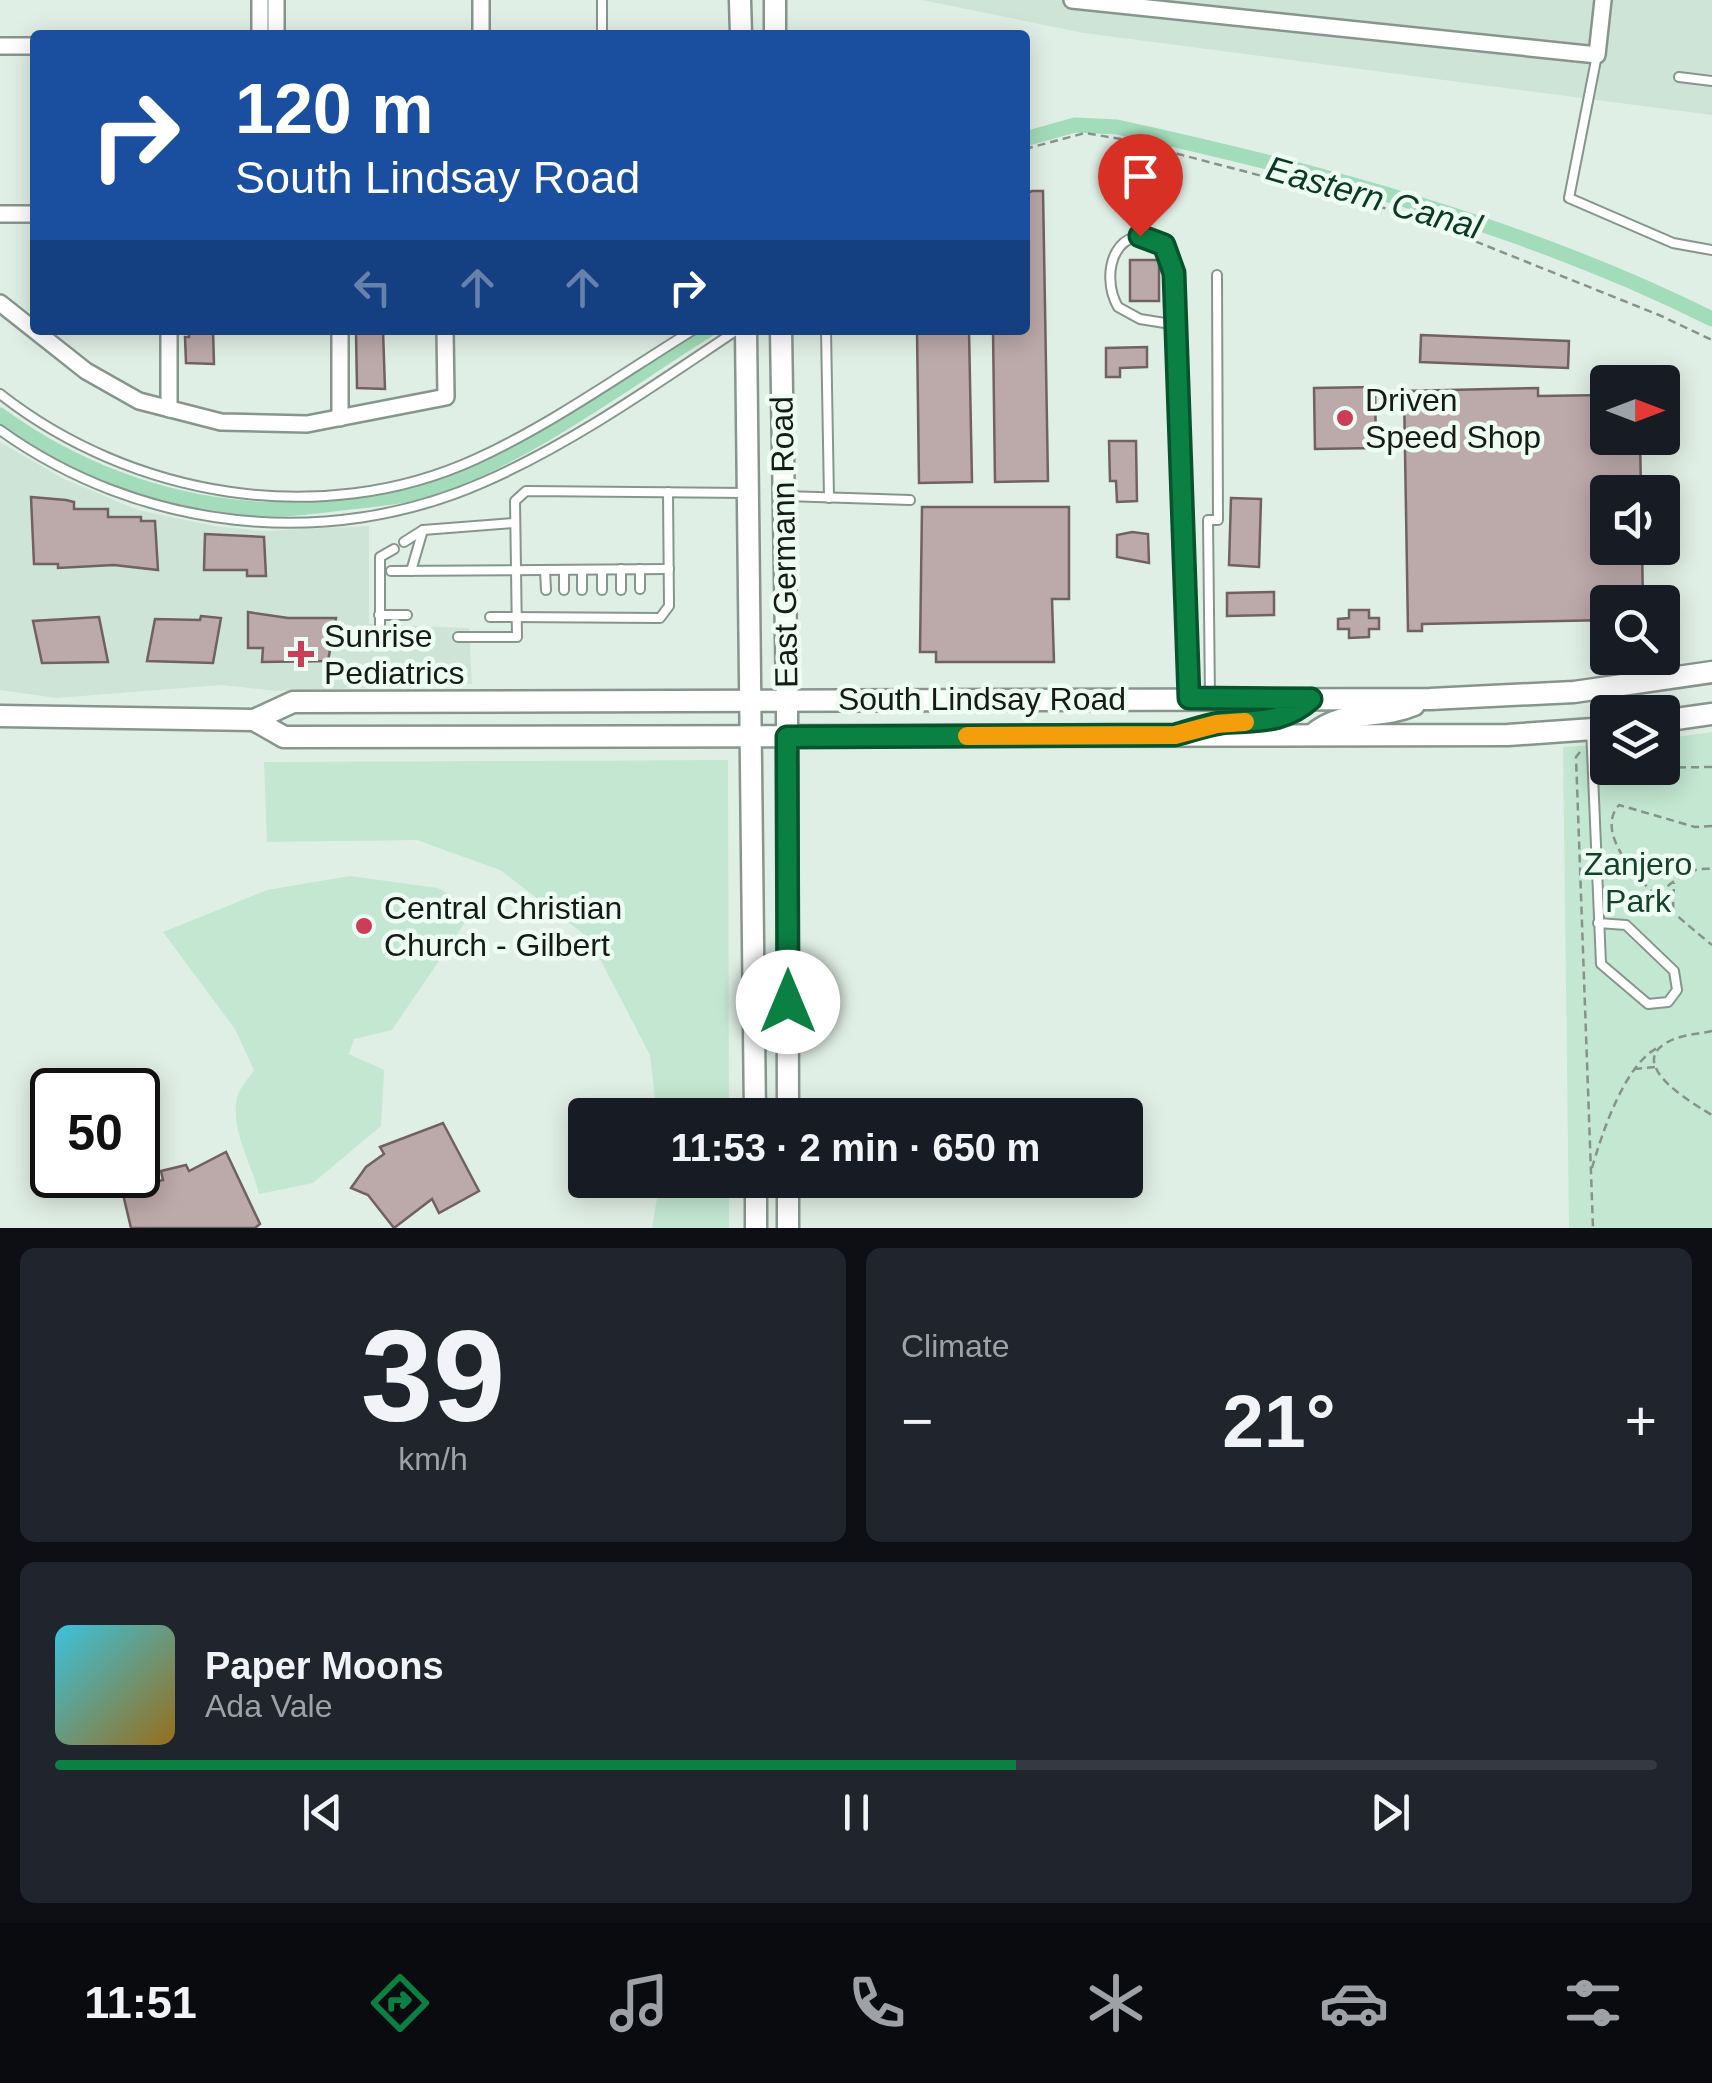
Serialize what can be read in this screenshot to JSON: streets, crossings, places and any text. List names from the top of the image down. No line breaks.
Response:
{"streets":{"main road":["East Germann Road","South Lindsay Road"]},"crossings":[["East Germann Road","South Lindsay Road"]],"water":["Eastern Canal"],"parks":["Zanjero Park"],"places":{"other":["Driven Speed Shop","Central Christian Church - Gilbert"],"health":["Sunrise Pediatrics"]},"north":"right","page":{"turn":["120 m","South Lindsay Road"],"limit":"50","trip":"11:53 · 2 min · 650 m","tile":[["39","km/h"],"Climate"],"heat":["−","21°","+"],"song":["Paper Moons","Ada Vale"],"tabs":"11:51"}}
